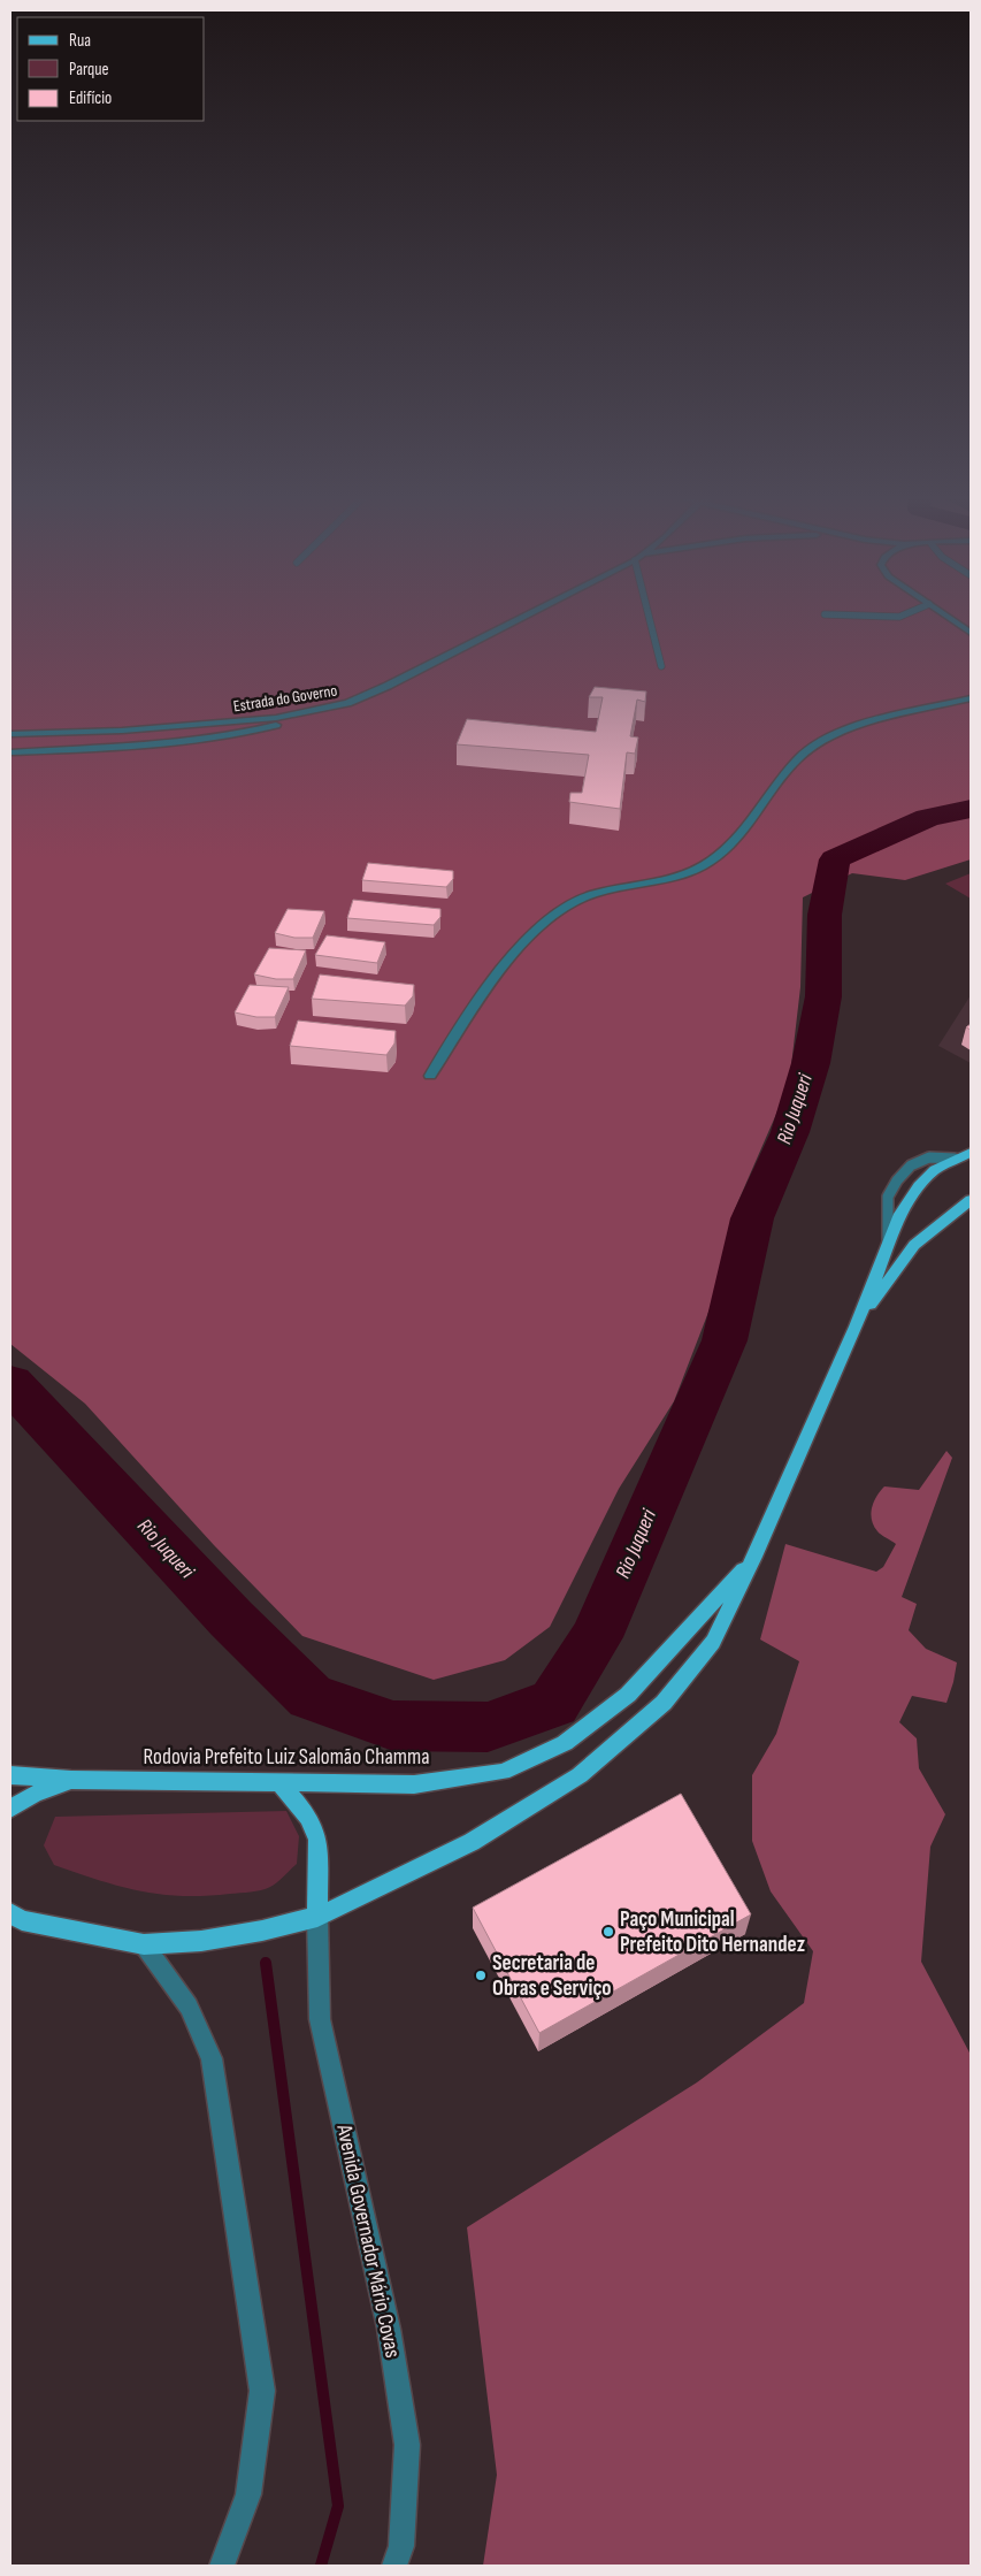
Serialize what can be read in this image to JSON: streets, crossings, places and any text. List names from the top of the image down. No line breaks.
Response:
{"streets":{"main road":["Rodovia Prefeito Luiz Salomão Chamma"],"street":["Estrada do Governo","Avenida Governador Mário Covas"]},"crossings":[["Rodovia Prefeito Luiz Salomão Chamma","Avenida Governador Mário Covas"]],"water":["Rio Juqueri"],"places":["Paço Municipal Prefeito Dito Hernandez","Secretaria de Obras e Serviço"],"legend":["Rua","Parque","Edifício"]}
